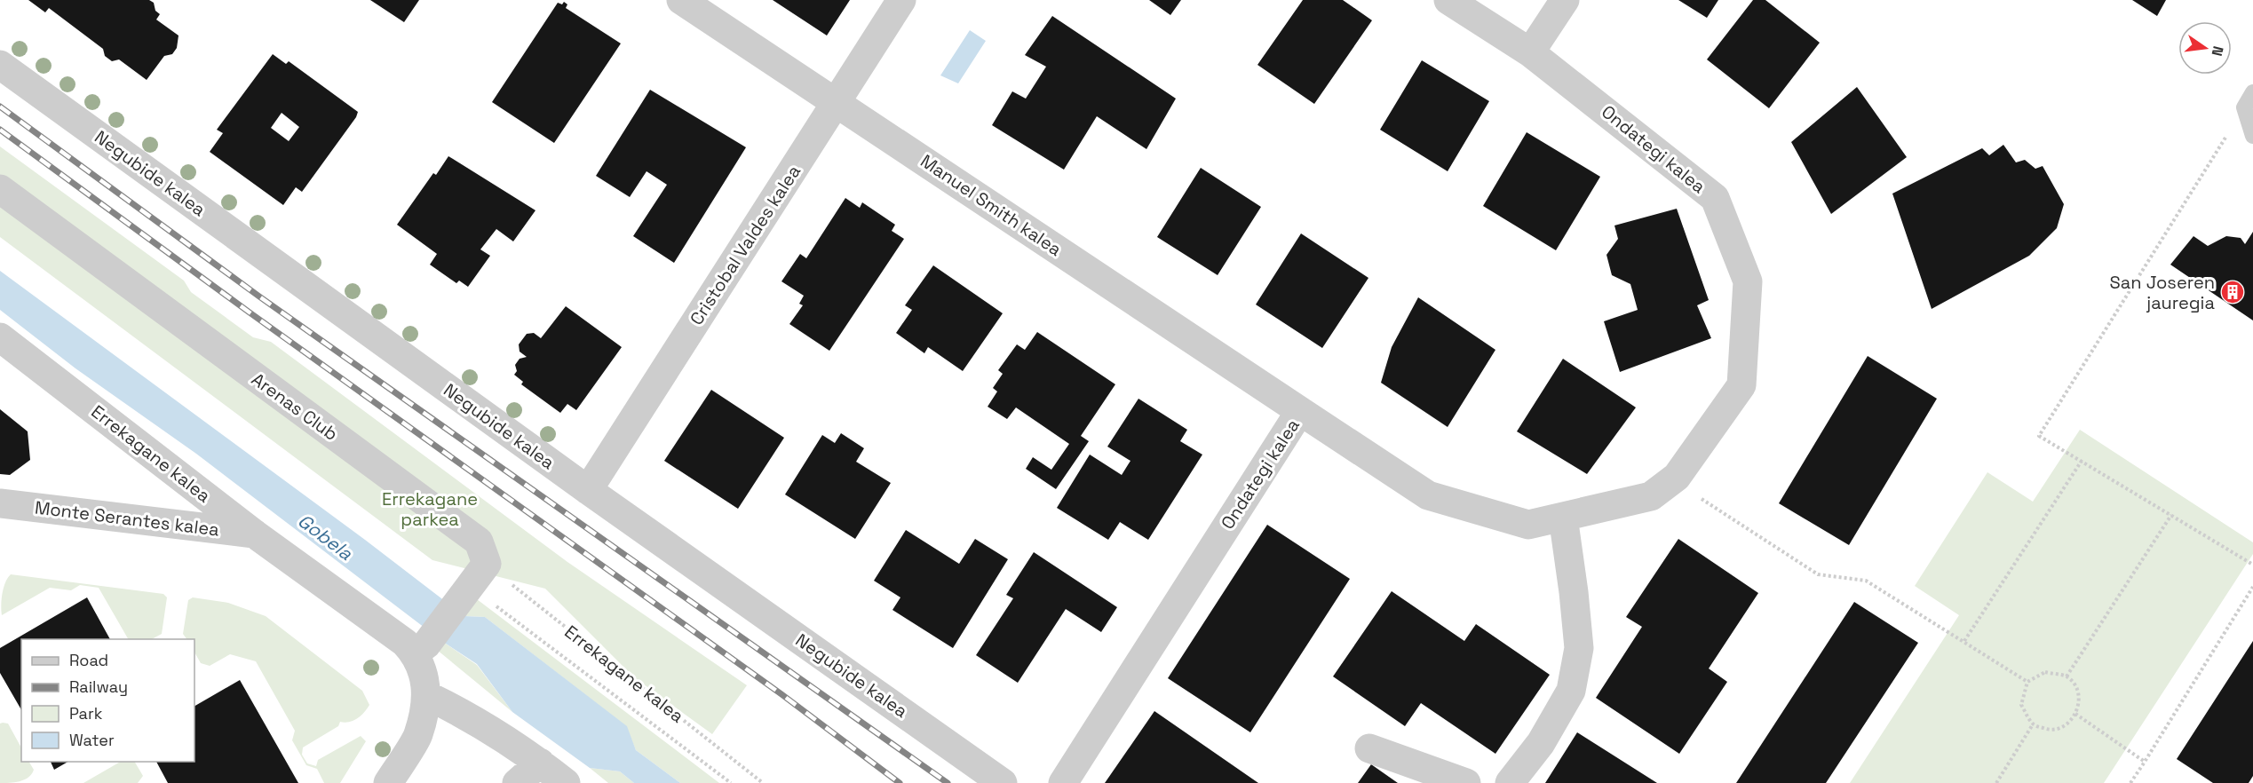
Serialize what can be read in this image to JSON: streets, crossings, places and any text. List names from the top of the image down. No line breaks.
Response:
{"streets":{"street":["Ondategi kalea","Negubide kalea","Manuel Smith kalea","Cristobal Valdes kalea","Arenas Club","Errekagane kalea","Monte Serantes kalea"]},"crossings":[["Ondategi kalea","Manuel Smith kalea"],["Negubide kalea","Cristobal Valdes kalea"],["Manuel Smith kalea","Cristobal Valdes kalea"],["Arenas Club","Errekagane kalea"],["Errekagane kalea","Monte Serantes kalea"]],"water":["Gobela"],"parks":["Errekagane parkea"],"places":{"building":["San Joseren jauregia"]},"legend":["Road","Railway","Park","Water"],"north":"right"}
